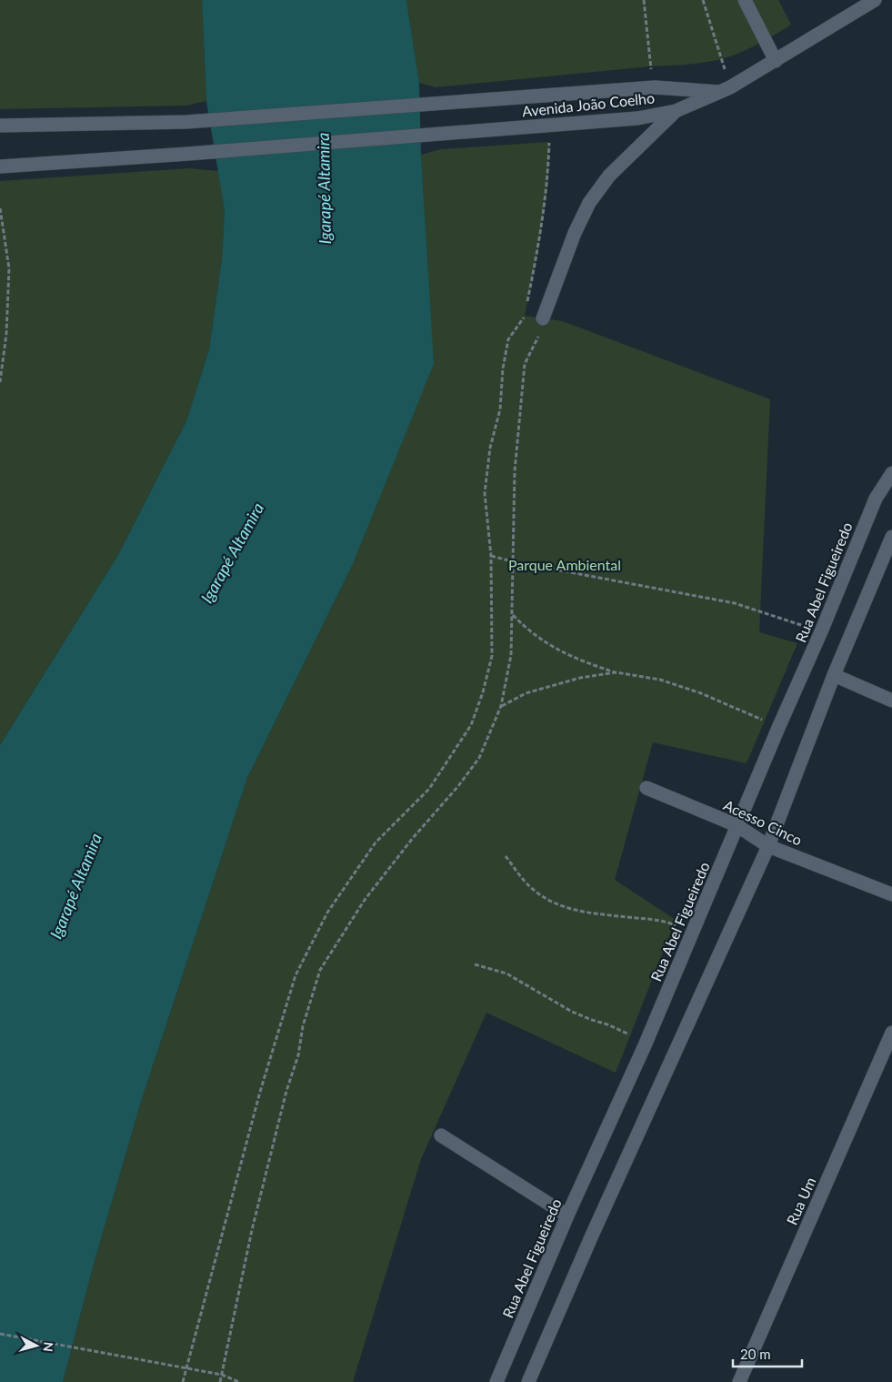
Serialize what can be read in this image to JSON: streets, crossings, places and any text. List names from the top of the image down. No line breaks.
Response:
{"streets":{"street":["Avenida João Coelho","Rua Abel Figueiredo","Acesso Cinco","Rua Um"]},"crossings":[["Rua Abel Figueiredo","Acesso Cinco"]],"water":["Igarapé Altamira"],"parks":["Parque Ambiental"],"scale_bar":"20 m","north":"right"}
